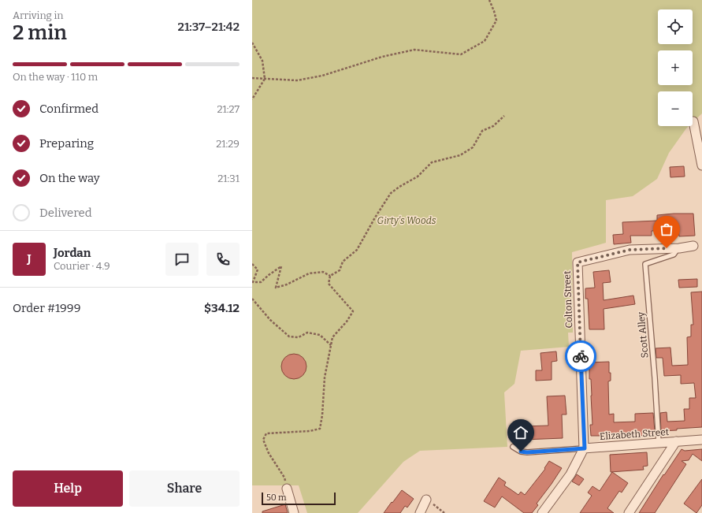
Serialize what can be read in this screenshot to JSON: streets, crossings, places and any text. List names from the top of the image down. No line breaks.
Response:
{"streets":{"street":["Colton Street","Elizabeth Street"],"lane":["Scott Alley"]},"crossings":[["Colton Street","Scott Alley"],["Colton Street","Elizabeth Street"],["Scott Alley","Elizabeth Street"]],"parks":["Girty's Woods"],"scale_bar":"50 m","page":{"heading":["2 min","Arriving in","21:37–21:42"],"panel":["Jordan","Courier · 4.9","Order #1999","$34.12"],"map_buttons":["+","−"],"bar":"On the way · 110 m","list":[["Confirmed","21:27"],["Preparing","21:29"],["On the way","21:31"],"Delivered"],"round":"J","buttons":["Help","Share"],"scale":"50 m"}}
